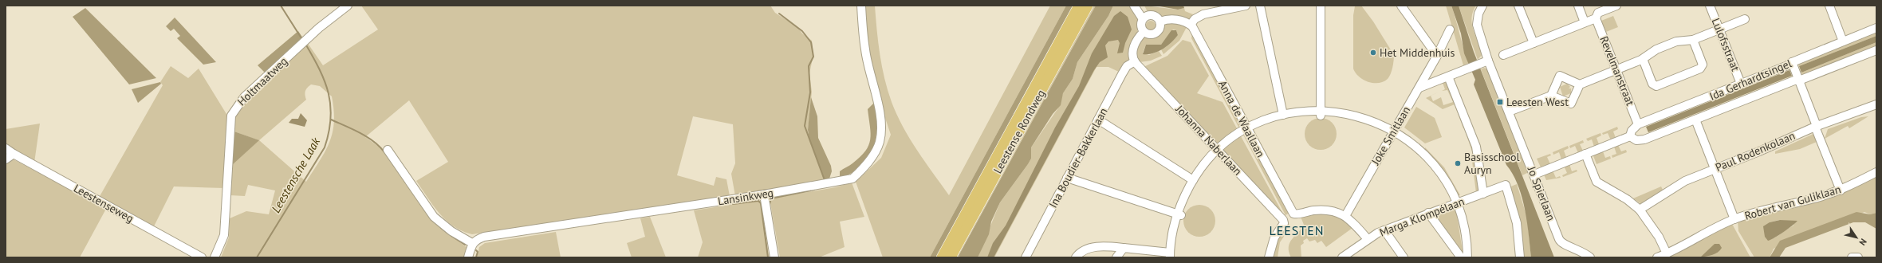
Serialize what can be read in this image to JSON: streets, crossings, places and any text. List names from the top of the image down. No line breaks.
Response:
{"streets":{"main road":["Leestense Rondweg"],"street":["Lulofsstraat","Revelmanstraat","Ida Gerhardtsingel","Holtmaatweg","Anna de Waallaan","Joke Smitlaan","Johanna Naberlaan","Paul Rodenkolaan","Ina Boudier-Bakkerlaan","Jo Spierlaan","Lansinkweg","Robert van Guliklaan","Leestenseweg","Marga Klompélaan"]},"crossings":[["Lulofsstraat","Ida Gerhardtsingel"],["Revelmanstraat","Ida Gerhardtsingel"],["Anna de Waallaan","Joke Smitlaan"],["Johanna Naberlaan","Ina Boudier-Bakkerlaan"]],"districts":["LEESTEN"],"water":["Leestensche Laak"],"places":{"other":["Het Middenhuis","Basisschool Auryn"],"transit":["Leesten West"]},"north":"bottom right"}
